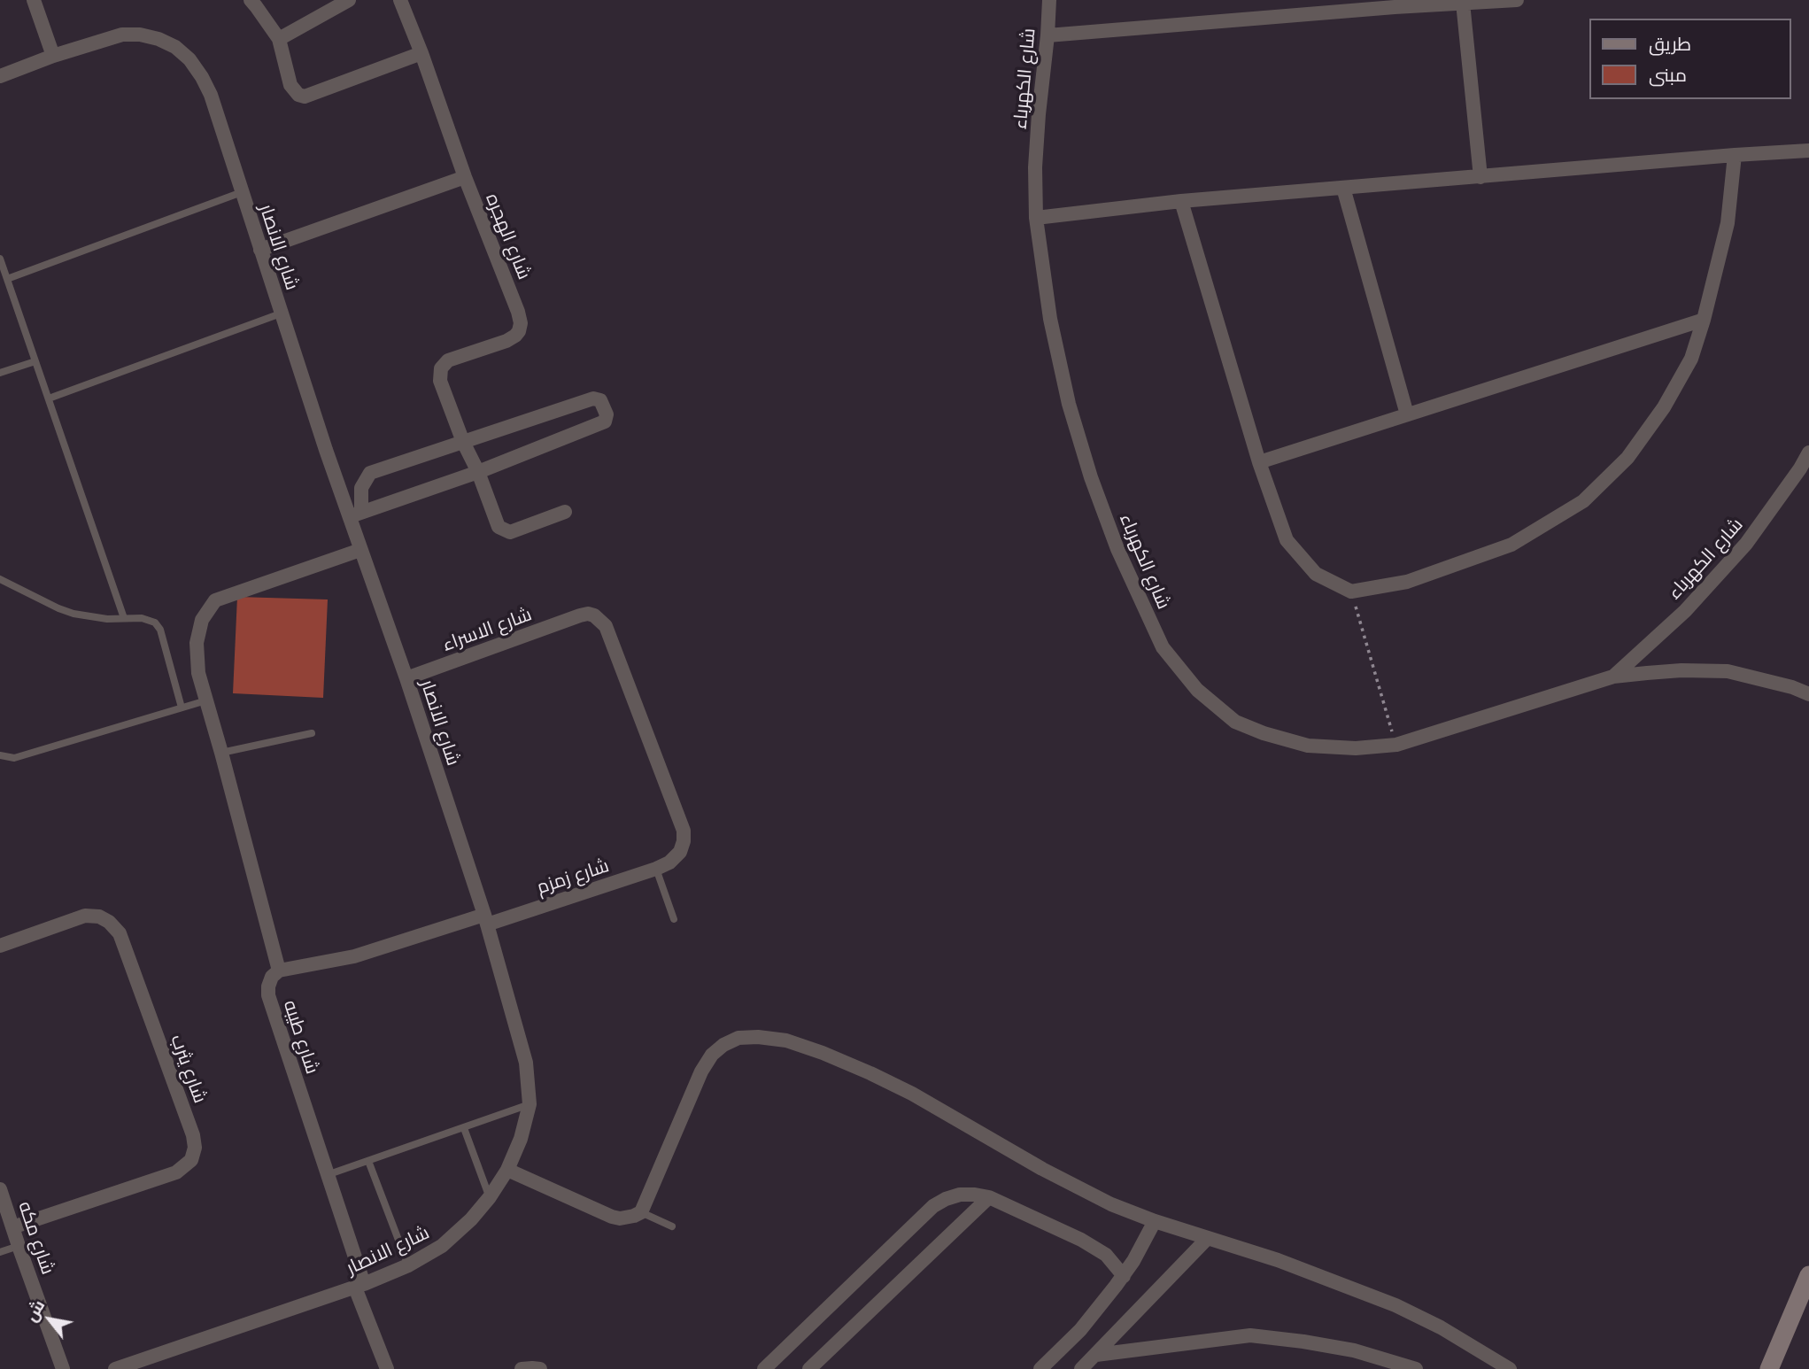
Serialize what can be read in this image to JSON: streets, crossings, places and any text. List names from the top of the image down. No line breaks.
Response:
{"streets":{"street":["شارع الكهرباء","شارع الهجره","شارع الانصار","شارع الاسراء","شارع زمزم","شارع طيبه","شارع يثرب","شارع مكه"]},"crossings":[["شارع الانصار","شارع الاسراء"],["شارع الانصار","شارع زمزم"],["شارع الانصار","شارع طيبه"],["شارع الاسراء","شارع زمزم"],["شارع يثرب","شارع مكه"]],"legend":["طريق","مبنى"],"north":"top left"}
